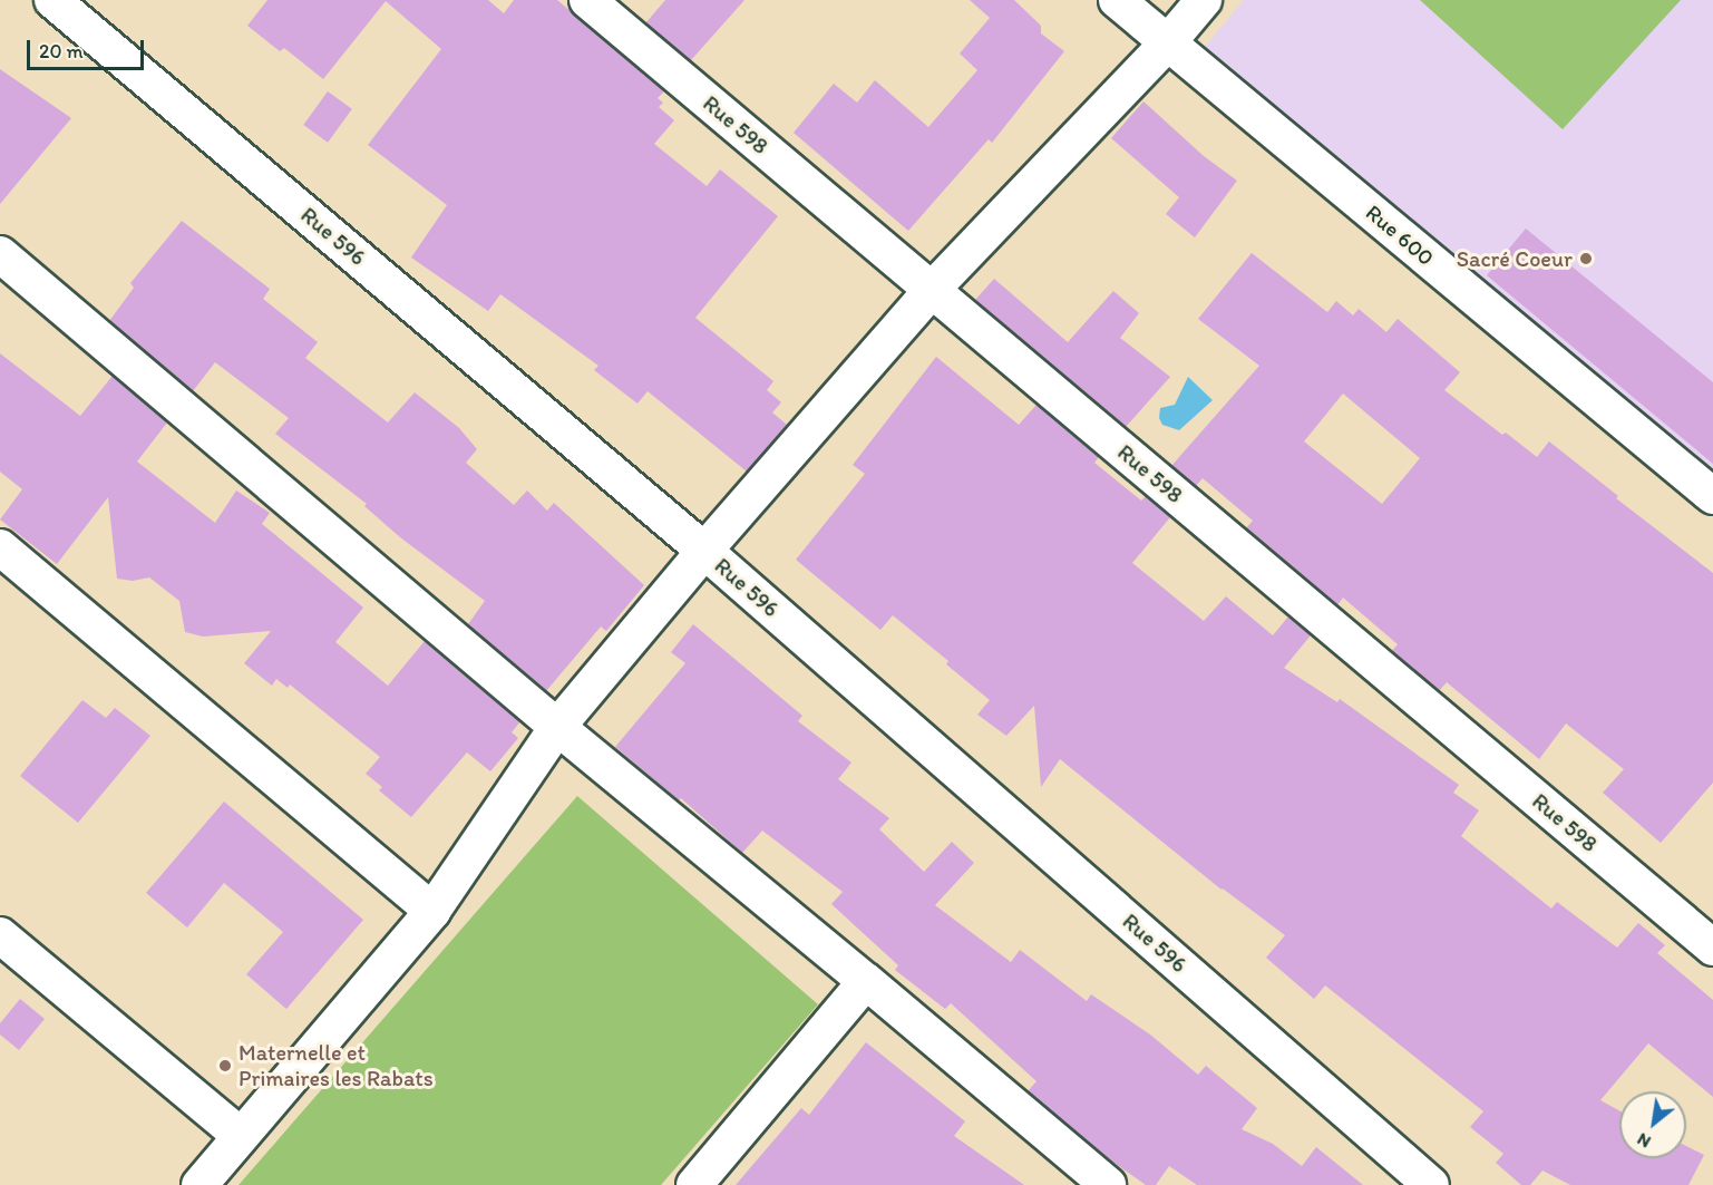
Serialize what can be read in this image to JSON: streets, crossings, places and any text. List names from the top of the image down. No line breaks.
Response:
{"streets":{"street":["Rue 598","Rue 600","Rue 596"]},"places":["Sacré Coeur","Maternelle et Primaires les Rabats"],"scale_bar":"20 m","north":"bottom left"}
